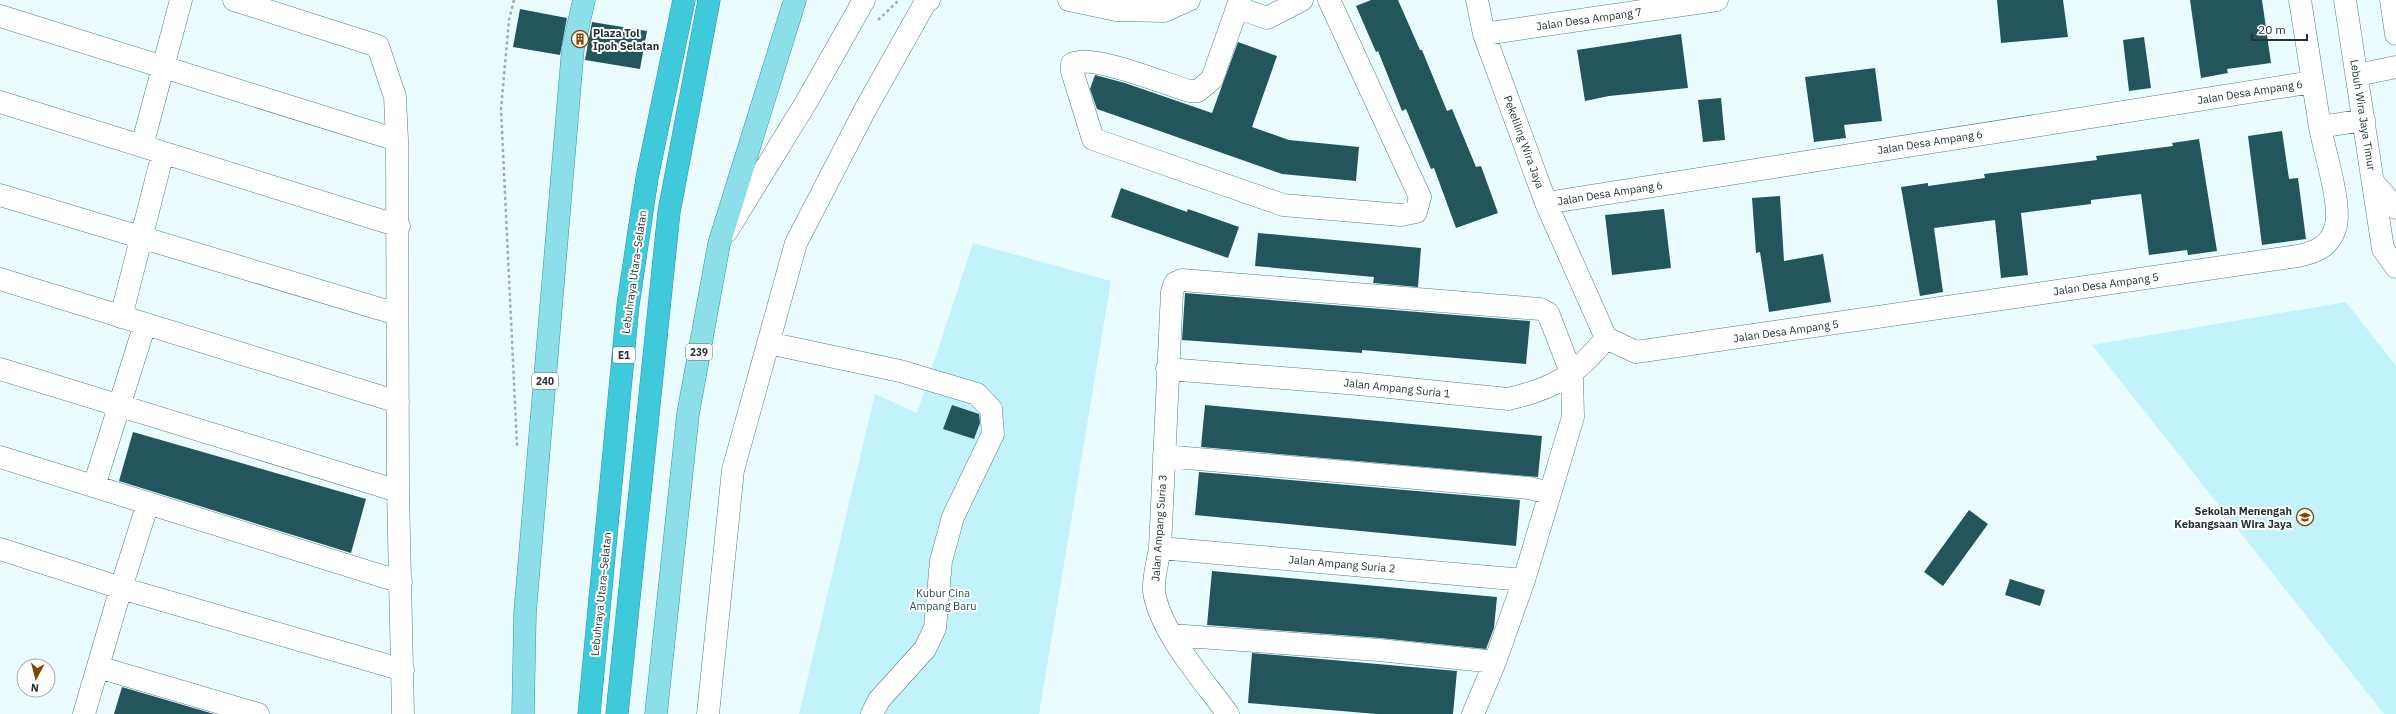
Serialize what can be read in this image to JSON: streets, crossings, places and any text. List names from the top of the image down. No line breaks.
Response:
{"streets":{"highway":["Lebuhraya Utara–Selatan","E1"],"main road":["239","240"],"street":["Jalan Desa Ampang 7","Jalan Desa Ampang 6","Lebuh Wira Jaya Timur","Pekeliling Wira Jaya","Jalan Desa Ampang 5","Jalan Ampang Suria 1","Jalan Ampang Suria 3","Jalan Ampang Suria 2"]},"crossings":[["Jalan Desa Ampang 7","Pekeliling Wira Jaya"],["Jalan Desa Ampang 6","Pekeliling Wira Jaya"],["Jalan Desa Ampang 6","Jalan Desa Ampang 5"],["Pekeliling Wira Jaya","Jalan Desa Ampang 5"],["Pekeliling Wira Jaya","Jalan Ampang Suria 1"],["Jalan Desa Ampang 5","Jalan Ampang Suria 1"],["Jalan Ampang Suria 1","Jalan Ampang Suria 3"],["Jalan Ampang Suria 3","Jalan Ampang Suria 2"]],"parks":["Kubur Cina Ampang Baru"],"places":{"building":["Plaza Tol Ipoh Selatan"],"school or university":["Sekolah Menengah Kebangsaan Wira Jaya"]},"scale_bar":"20 m","north":"bottom"}
